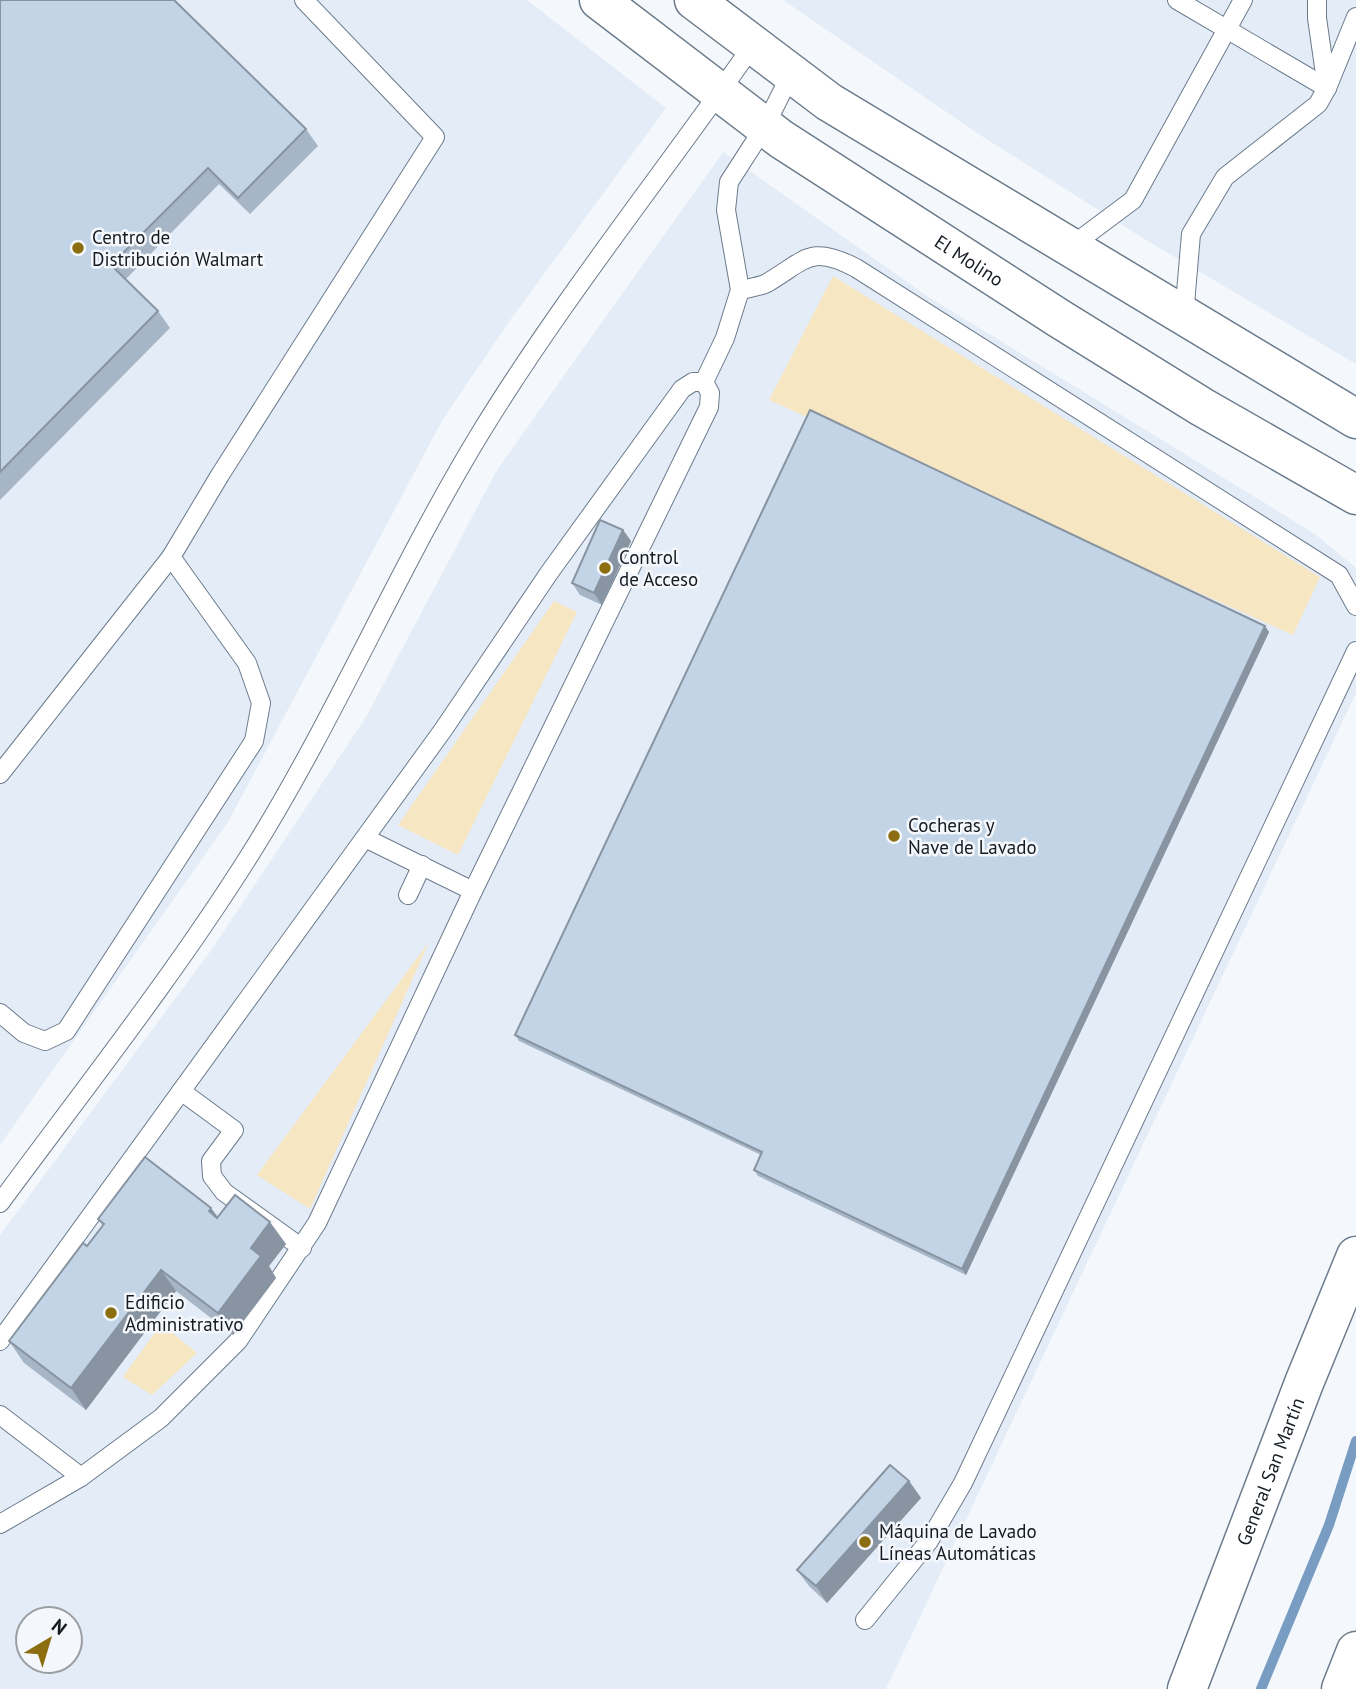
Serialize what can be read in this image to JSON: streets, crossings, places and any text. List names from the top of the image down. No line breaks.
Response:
{"streets":{"main road":["El Molino","General San Martín"]},"places":["Centro de Distribución Walmart","Control de Acceso","Cocheras y Nave de Lavado","Edificio Administrativo","Máquina de Lavado Líneas Automáticas"],"north":"top right"}
